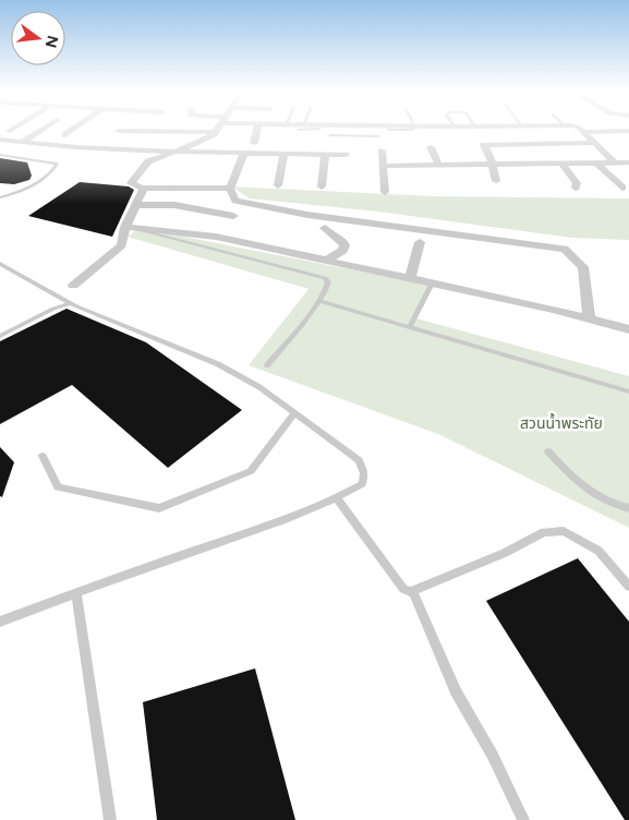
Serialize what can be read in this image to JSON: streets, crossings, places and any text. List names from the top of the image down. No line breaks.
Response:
{"parks":["สวนน้ำพระทัย"],"north":"right"}
